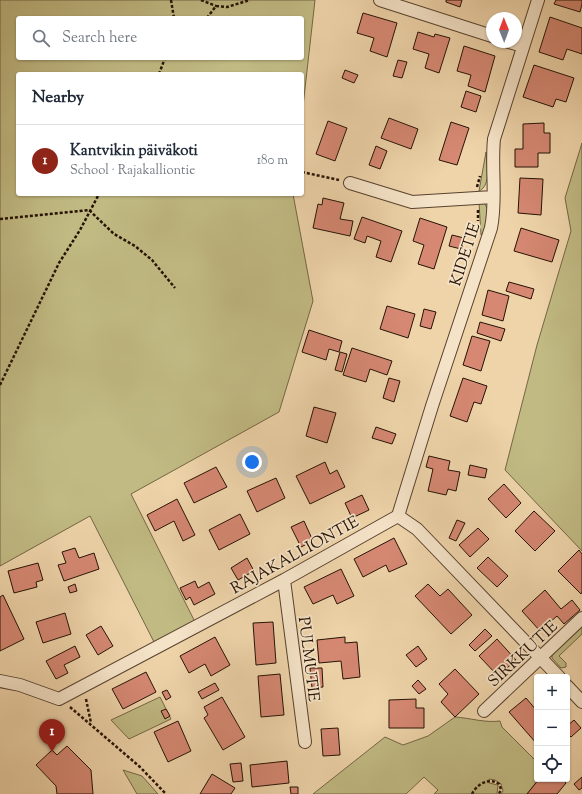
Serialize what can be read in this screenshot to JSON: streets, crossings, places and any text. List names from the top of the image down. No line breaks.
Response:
{"streets":{"street":["KIDETIE","RAJAKALLIONTIE","SIRKKUTIE","PULMUTIE"]},"crossings":[["KIDETIE","RAJAKALLIONTIE"],["RAJAKALLIONTIE","PULMUTIE"]],"north":"top","page":{"search":"Search here","heading":"Nearby","list":[{"mark":"1","name":"Kantvikin päiväkoti","note":"School · Rajakalliontie","value":"180 m"}],"map_buttons":["+","−"],"pins":"1"}}
